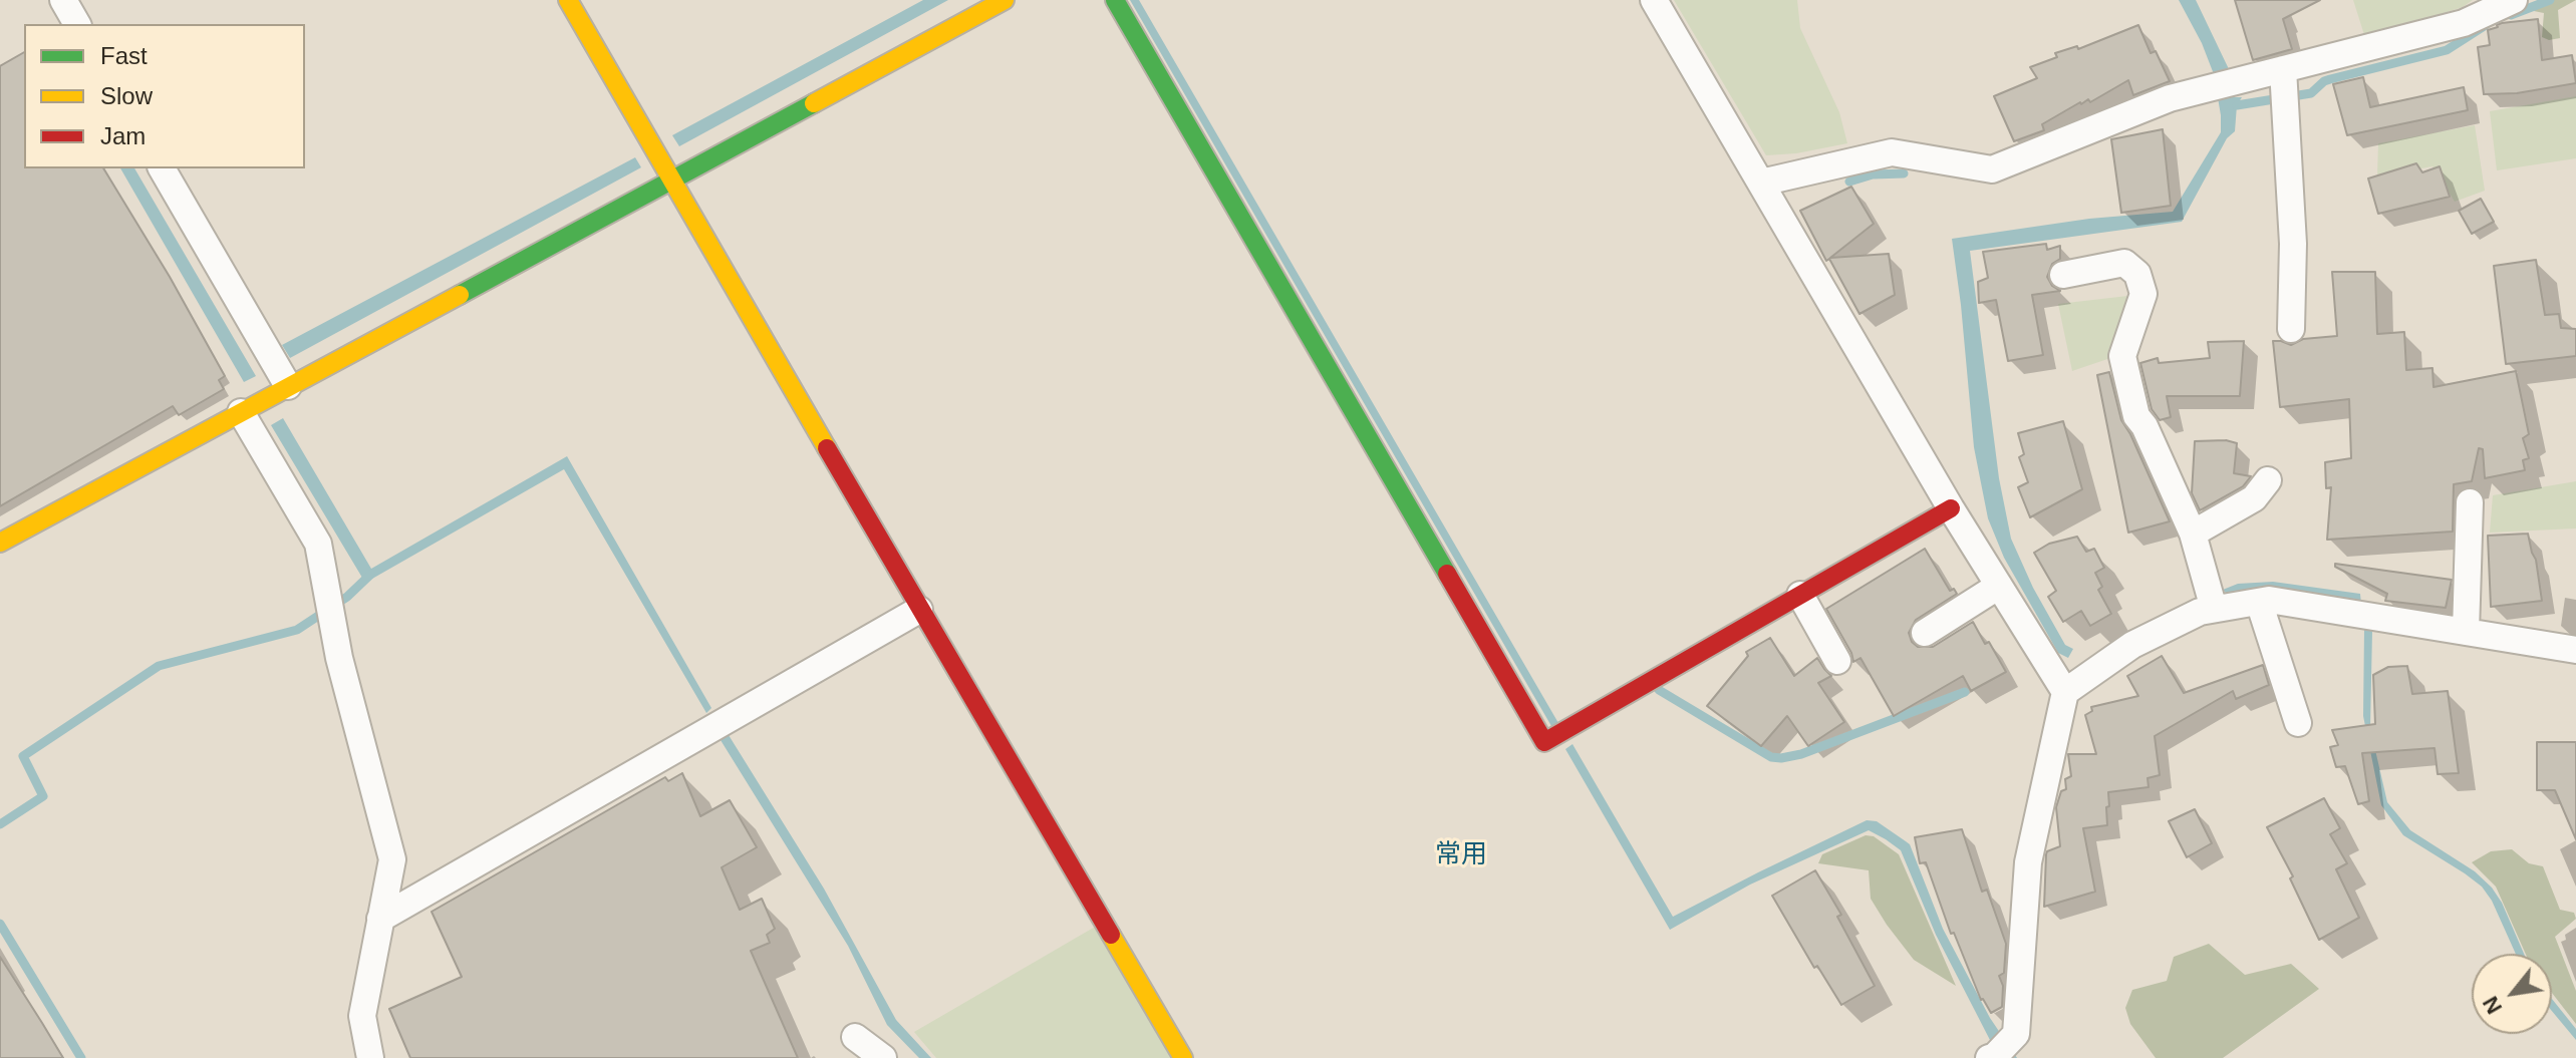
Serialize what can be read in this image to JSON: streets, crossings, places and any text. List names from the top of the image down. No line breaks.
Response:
{"districts":["常用"],"legend":["Fast","Slow","Jam"],"north":"bottom left"}
